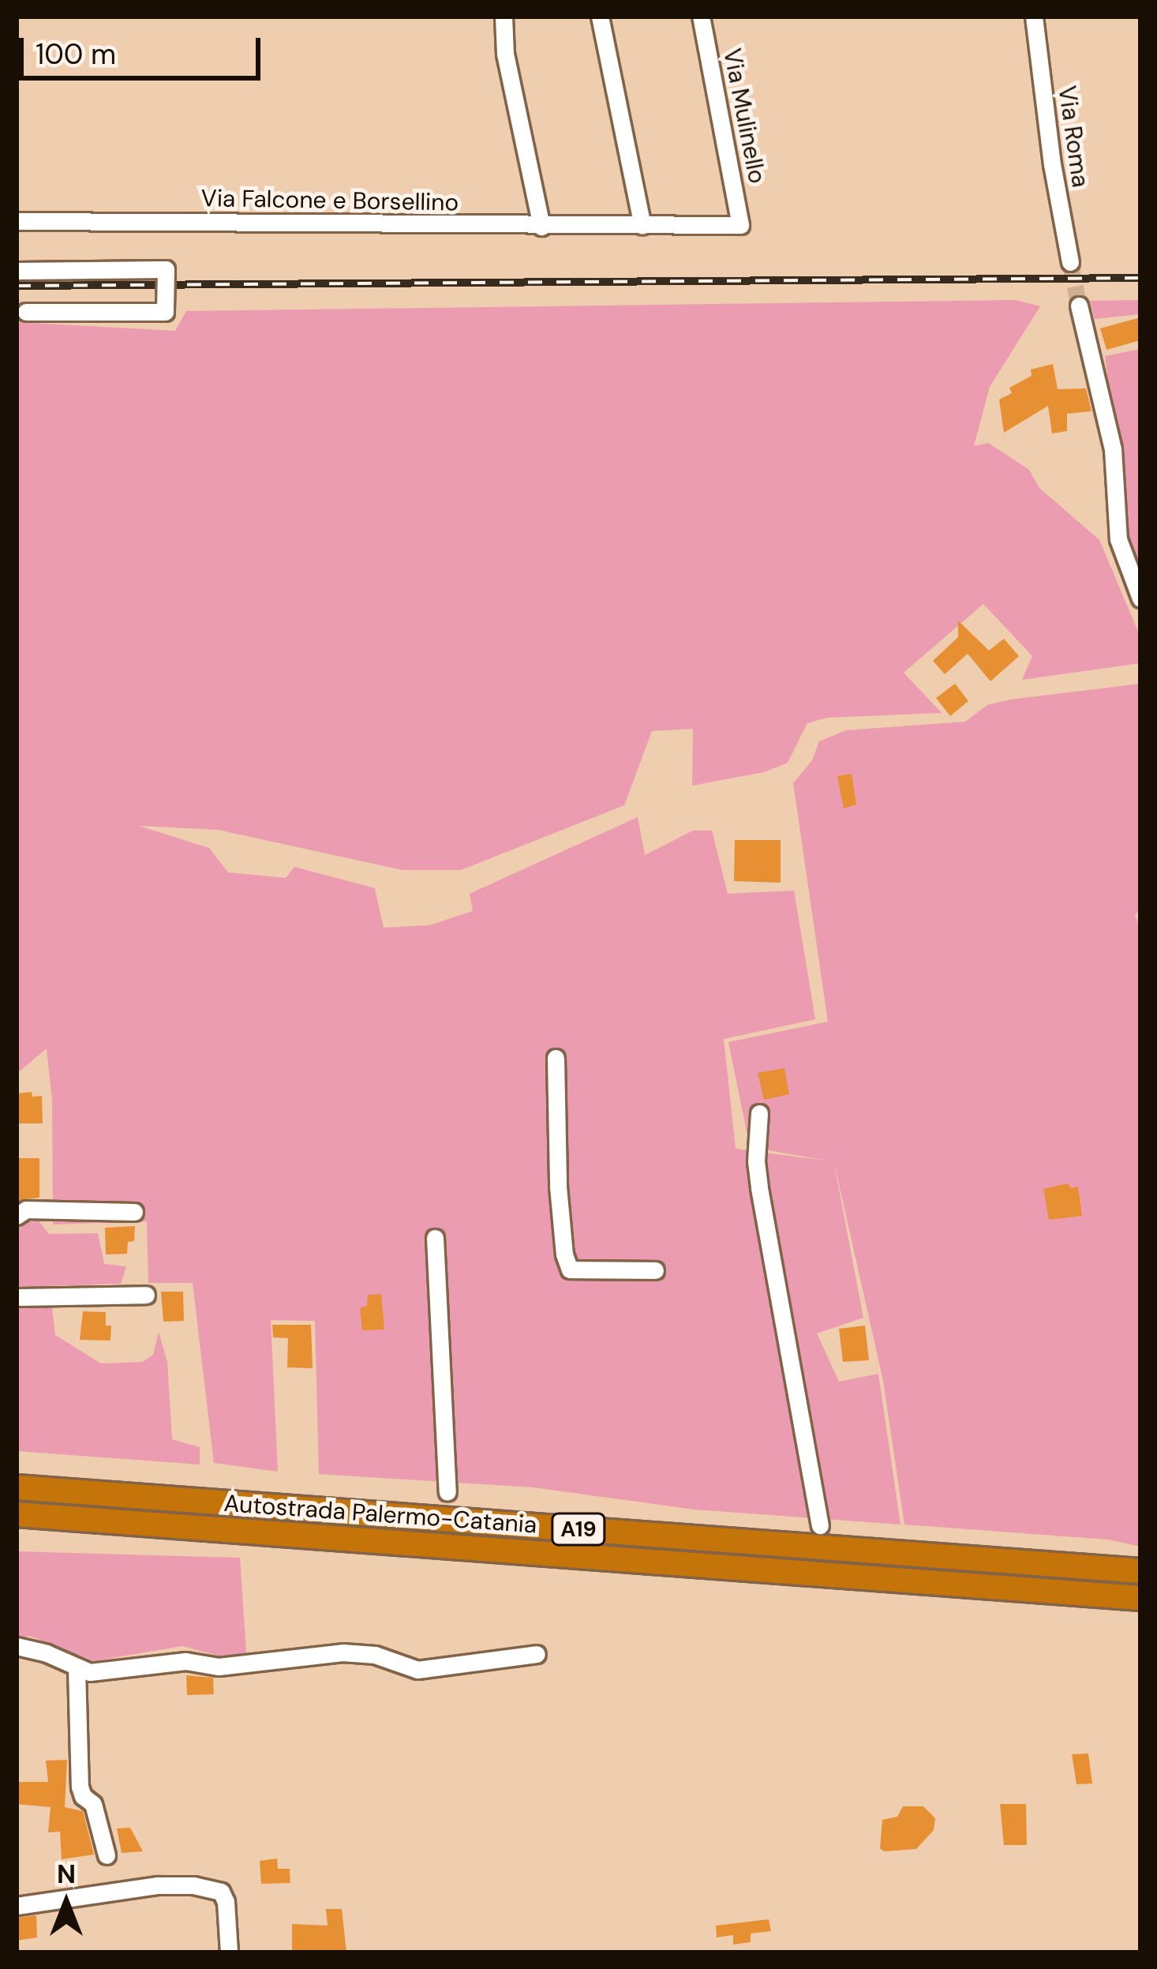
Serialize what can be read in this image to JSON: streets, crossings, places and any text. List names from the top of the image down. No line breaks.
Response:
{"streets":{"highway":["Autostrada Palermo-Catania","A19"],"street":["Via Mulinello","Via Roma","Via Falcone e Borsellino"]},"crossings":[["Via Mulinello","Via Falcone e Borsellino"]],"scale_bar":"100 m","north":"top"}
